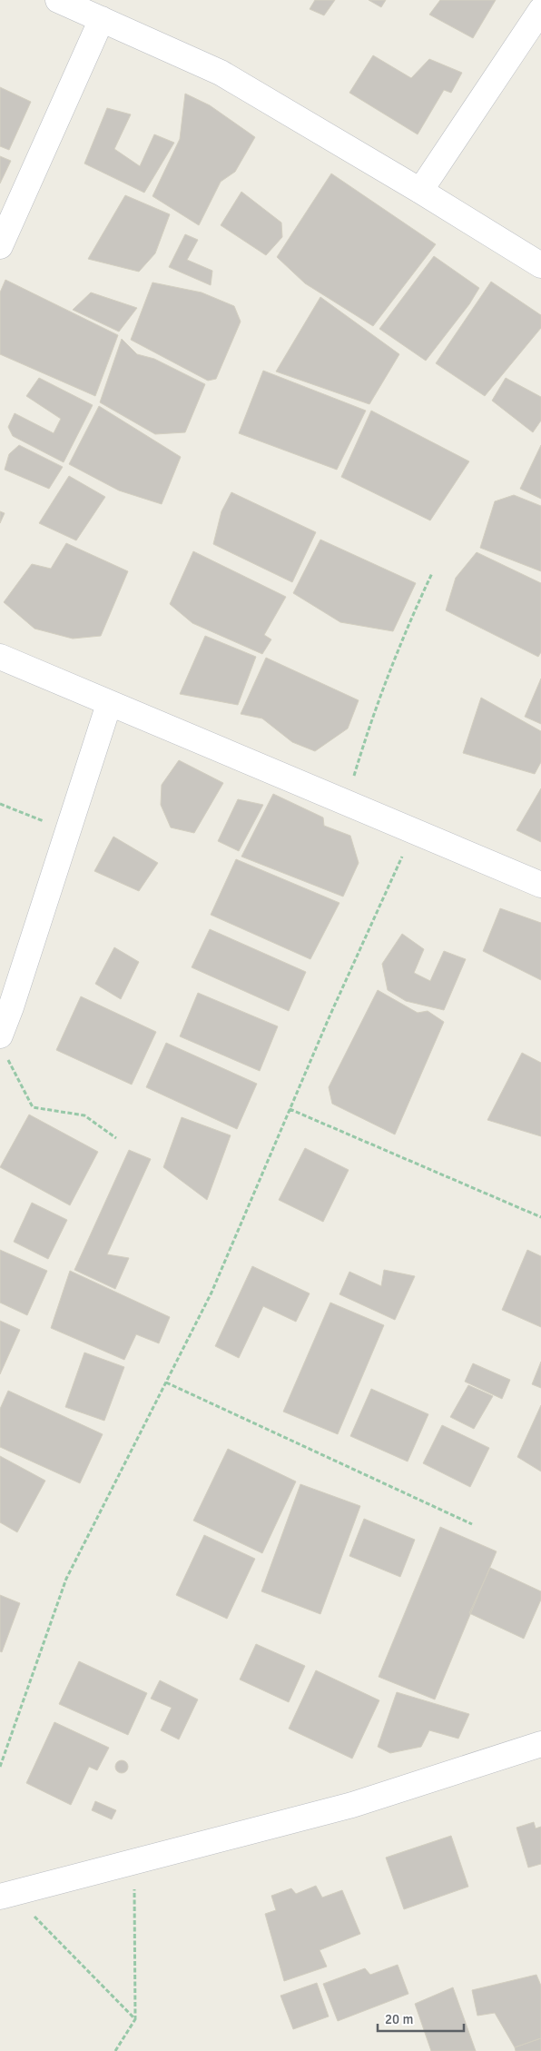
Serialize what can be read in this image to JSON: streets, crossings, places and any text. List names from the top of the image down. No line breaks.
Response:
{"scale_bar":"20 m"}
